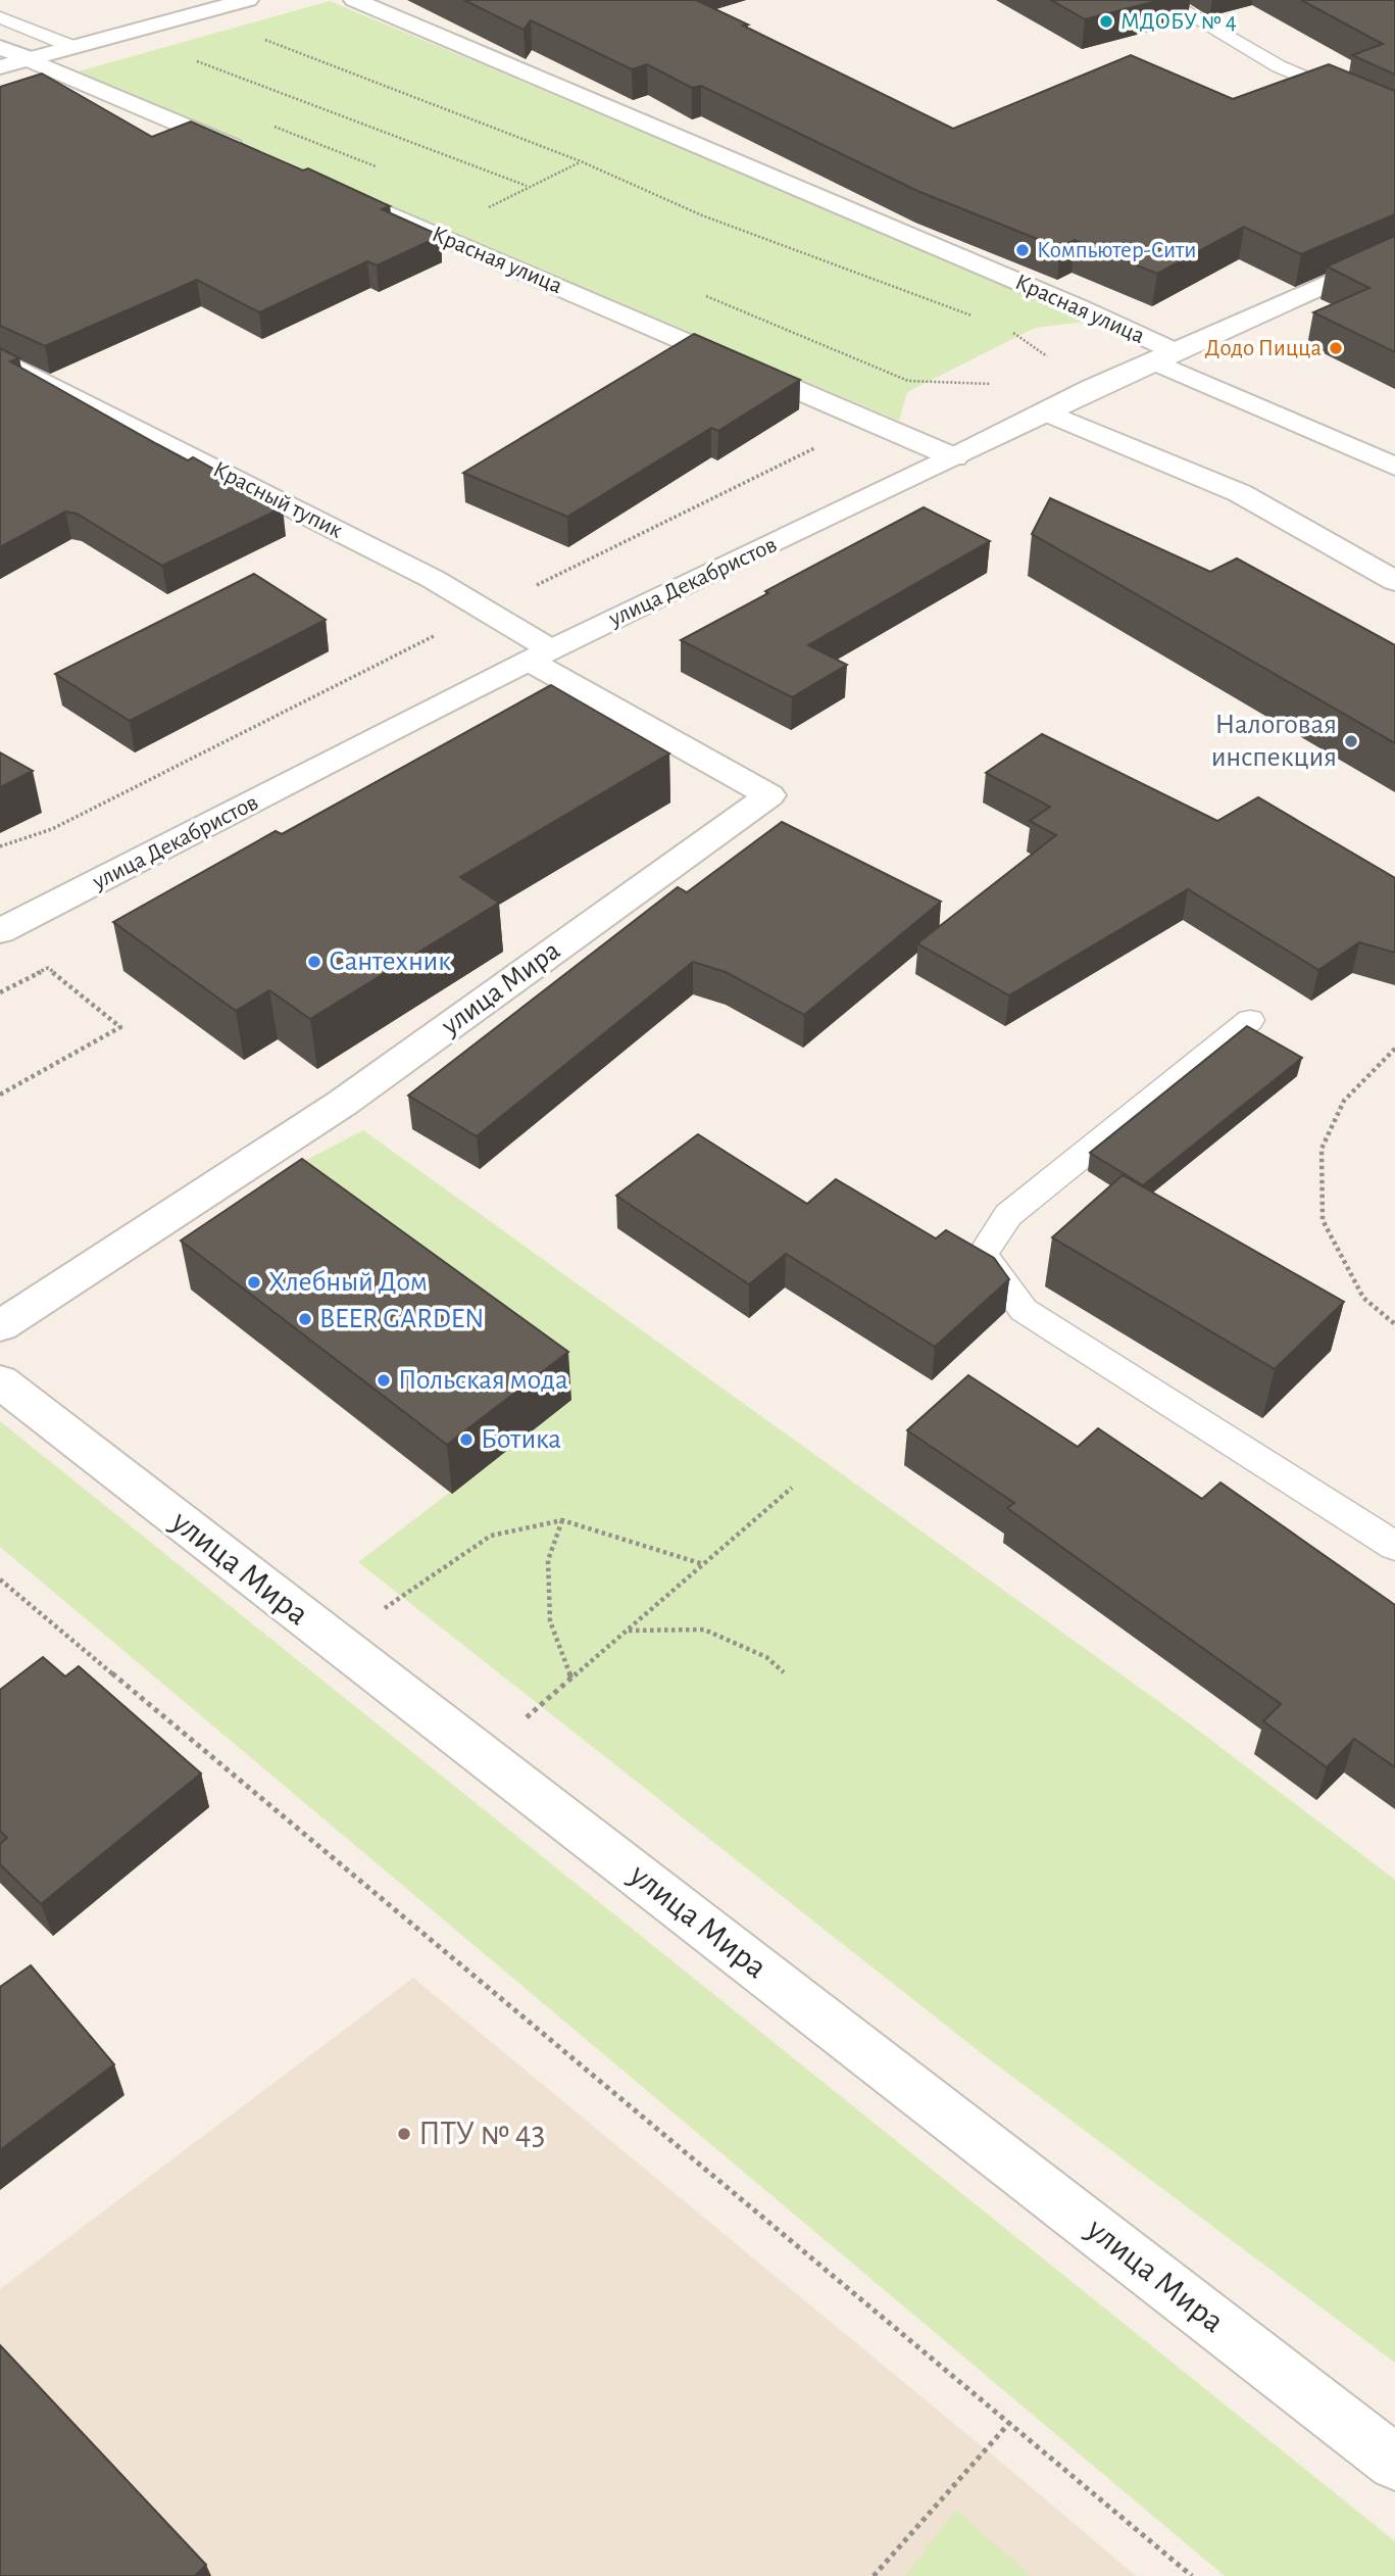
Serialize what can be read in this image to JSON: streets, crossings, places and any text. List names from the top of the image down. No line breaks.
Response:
{"streets":{"street":["Красная улица","Красный тупик","улица Декабристов","улица Мира"]},"crossings":[["Красная улица","улица Декабристов"],["Красный тупик","улица Декабристов"],["Красный тупик","улица Мира"],["улица Декабристов","улица Мира"]],"places":["МДОБУ № 4","Компьютер-Сити","Додо Пицца","Налоговая инспекция","Сантехник","Хлебный Дом","BEER GARDEN","Польская мода","Ботика","ПТУ № 43"]}
